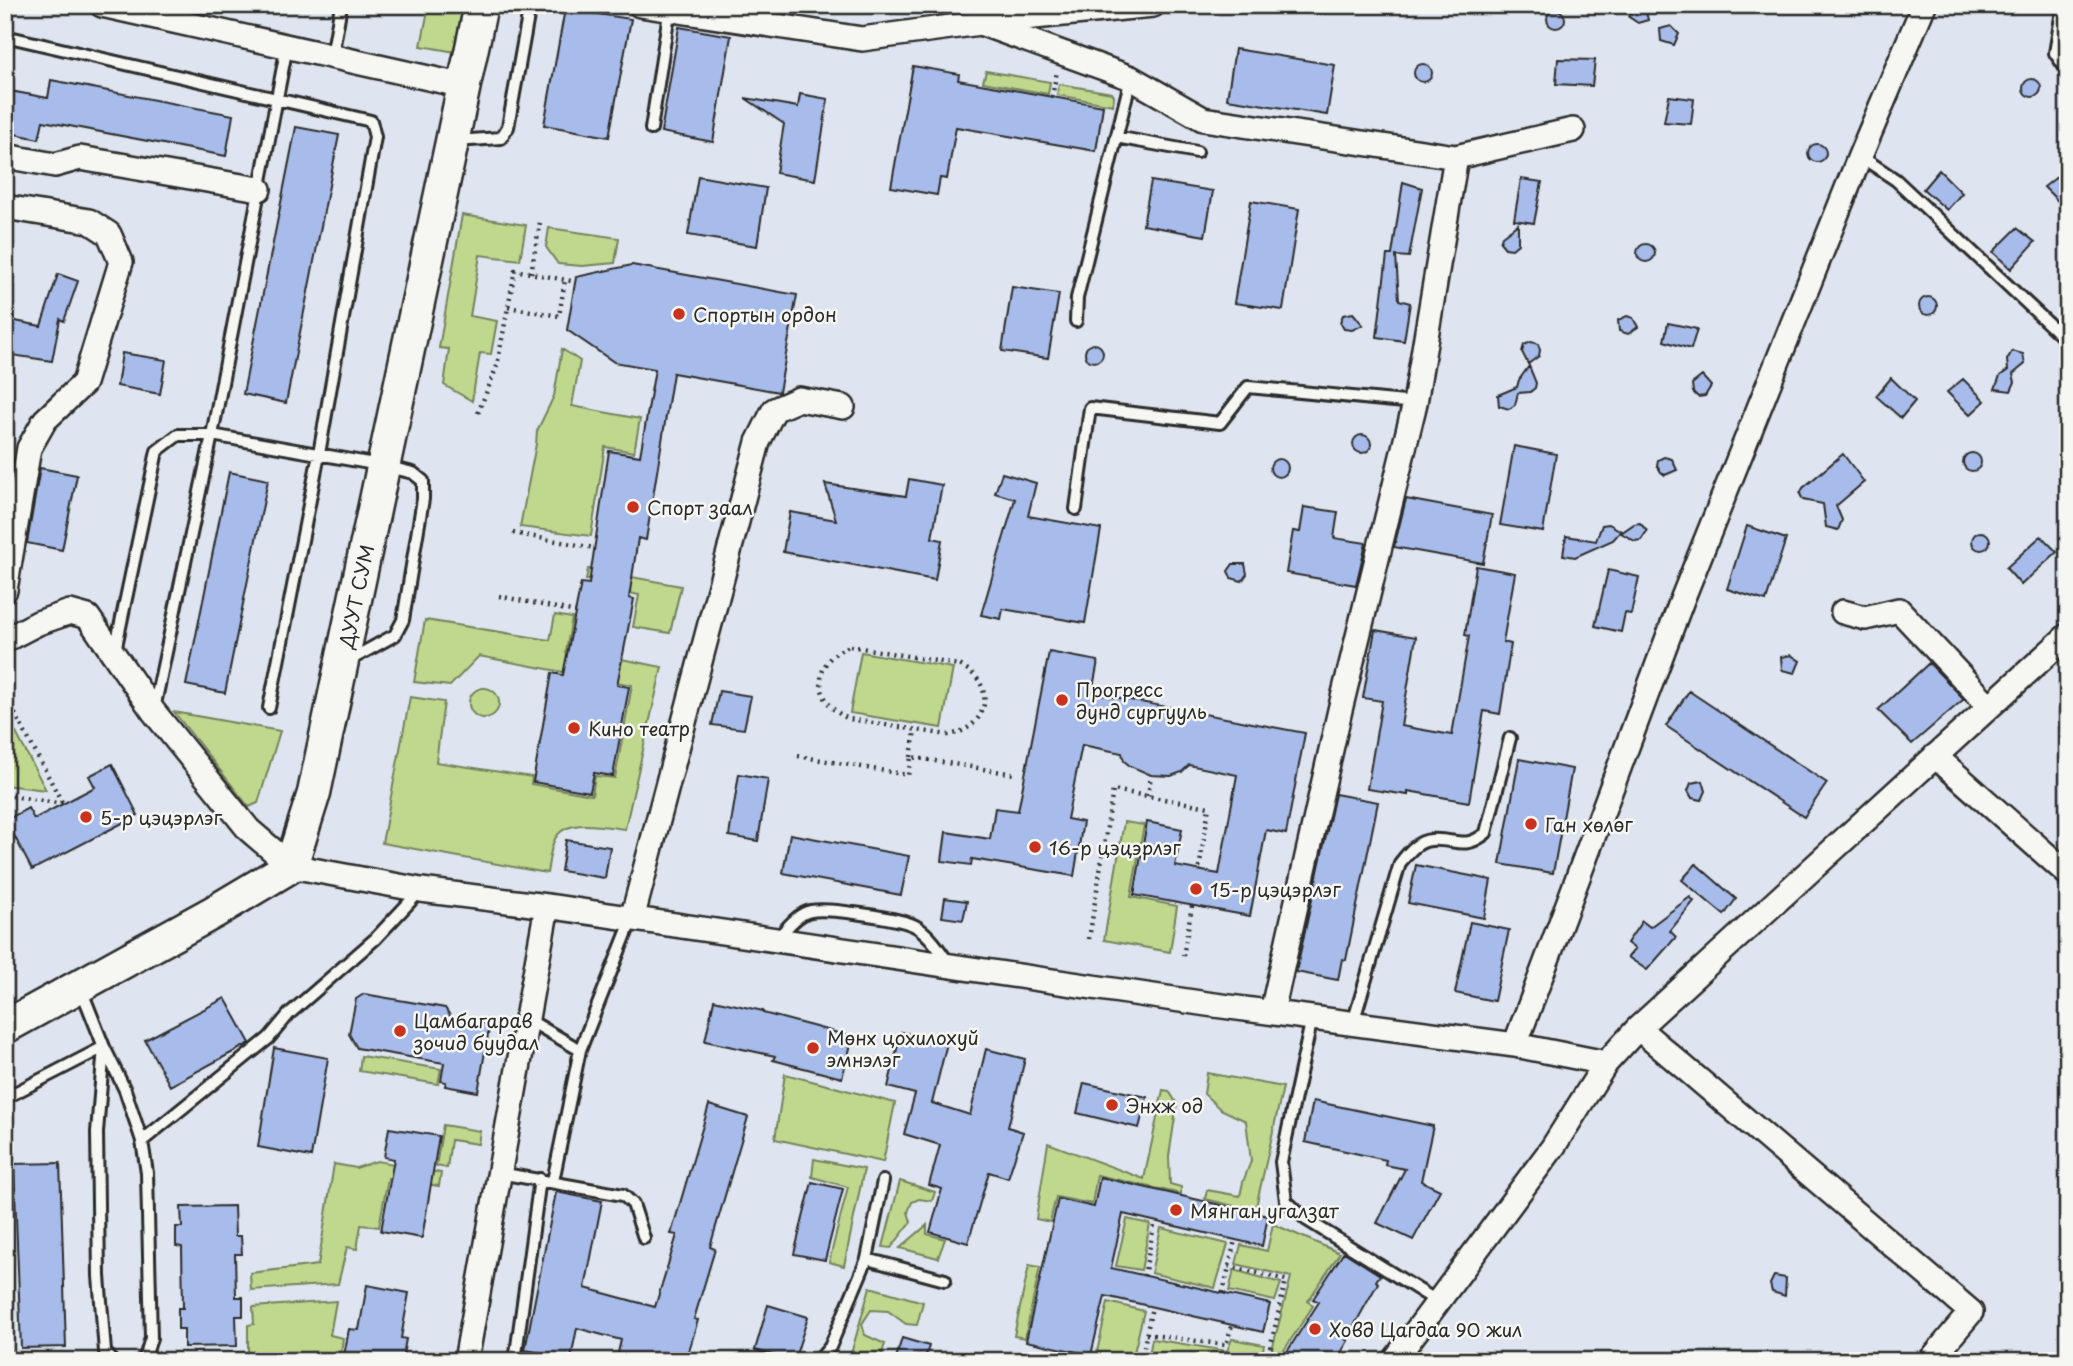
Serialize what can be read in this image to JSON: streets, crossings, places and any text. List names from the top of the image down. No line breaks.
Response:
{"streets":{"main road":["ДУУТ СУМ"]},"places":["Спортын ордон","Спорт заал","Прогресс дунд сургууль","Кино театр","5-р цэцэрлэг","Ган хөлөг","16-р цэцэрлэг","15-р цэцэрлэг","Цамбагарав зочид буудал","Мөнх цохилохуй эмнэлэг","Энхж од","Мянган угалзат","Ховд Цагдаа 90 жил"]}
